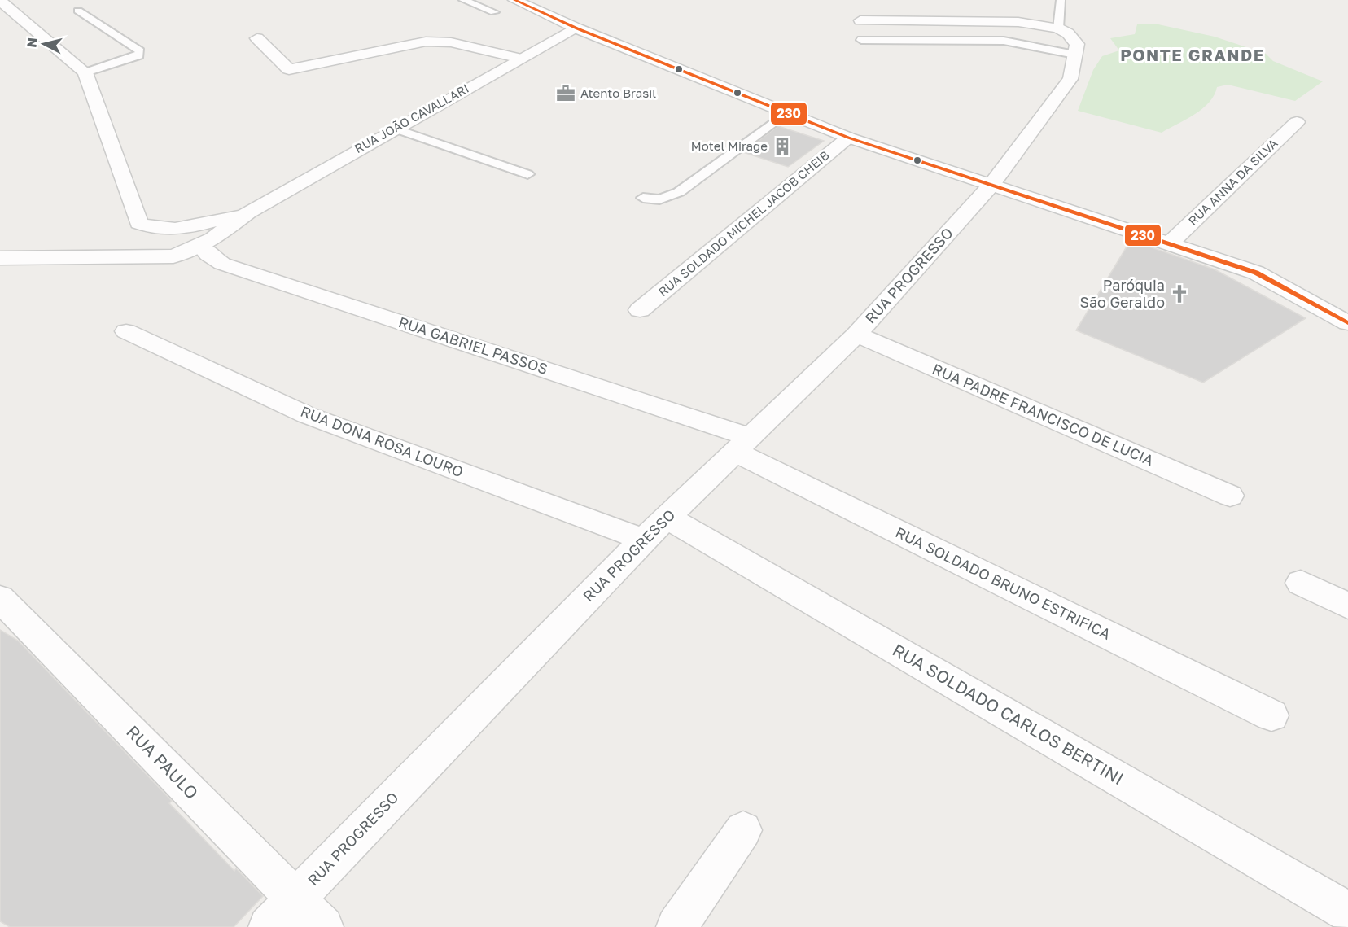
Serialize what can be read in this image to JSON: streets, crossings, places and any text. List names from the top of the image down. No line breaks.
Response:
{"streets":{"street":["RUA JOÃO CAVALLARI","RUA ANNA DA SILVA","RUA SOLDADO MICHEL JACOB CHEIB","RUA PROGRESSO","RUA GABRIEL PASSOS","RUA PADRE FRANCISCO DE LUCIA","RUA DONA ROSA LOURO","RUA SOLDADO BRUNO ESTRIFICA","RUA SOLDADO CARLOS BERTINI","RUA PAULO"]},"crossings":[["RUA JOÃO CAVALLARI","RUA GABRIEL PASSOS"],["RUA PROGRESSO","RUA GABRIEL PASSOS"],["RUA PROGRESSO","RUA PADRE FRANCISCO DE LUCIA"],["RUA PROGRESSO","RUA DONA ROSA LOURO"],["RUA PROGRESSO","RUA SOLDADO BRUNO ESTRIFICA"],["RUA PROGRESSO","RUA SOLDADO CARLOS BERTINI"],["RUA PROGRESSO","RUA PAULO"],["RUA GABRIEL PASSOS","RUA SOLDADO BRUNO ESTRIFICA"],["RUA DONA ROSA LOURO","RUA SOLDADO CARLOS BERTINI"]],"districts":["PONTE GRANDE"],"places":{"office":["Atento Brasil"],"building":["Motel Mirage"],"church":["Paróquia São Geraldo"]},"lines":["transit line 230"],"north":"left"}
